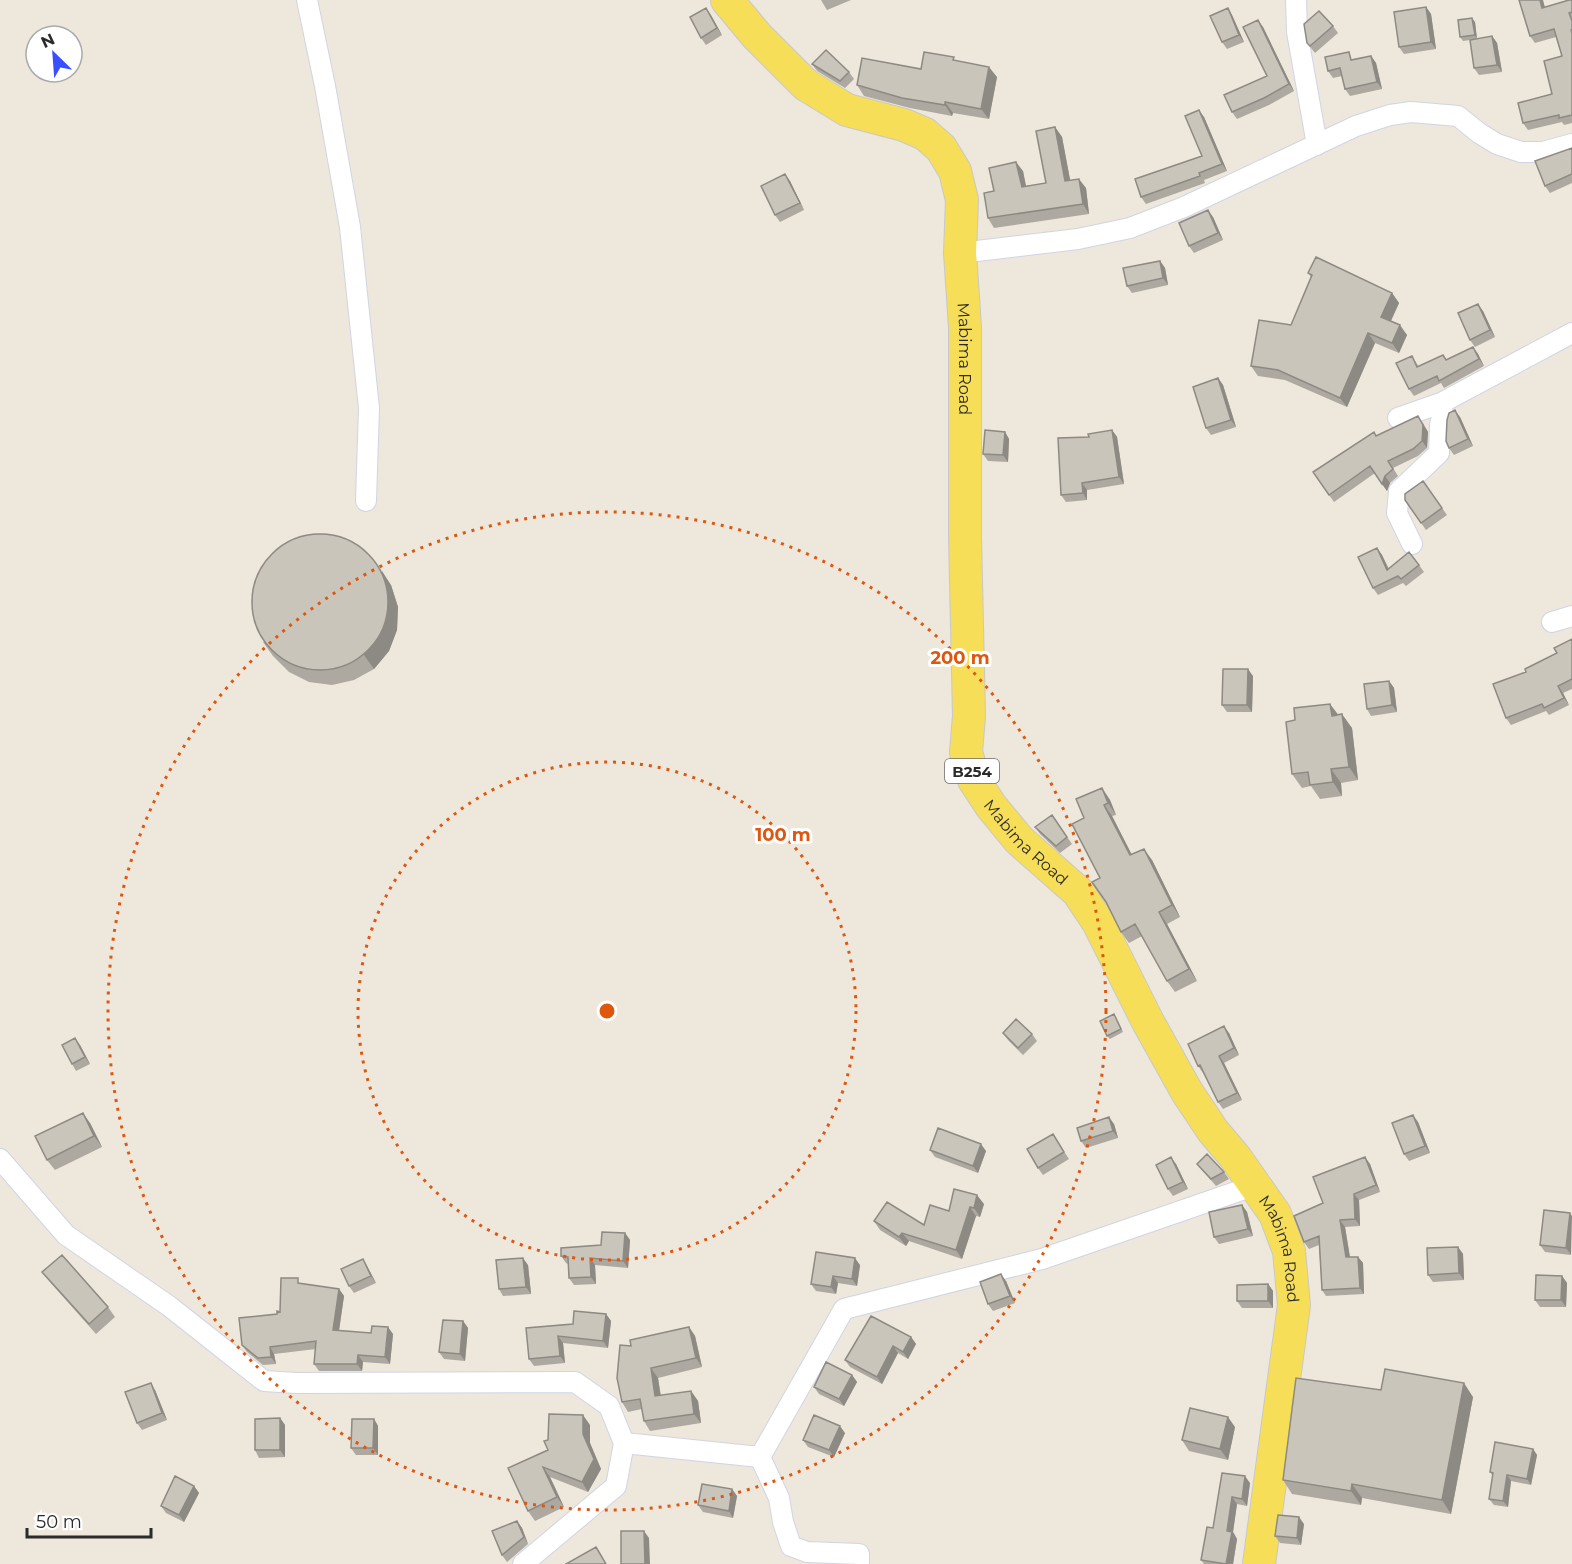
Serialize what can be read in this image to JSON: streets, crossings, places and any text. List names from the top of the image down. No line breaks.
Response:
{"streets":{"main road":["Mabima Road","B254"]},"scale_bar":"50 m","north":"top left","rings":["200 m","100 m"]}
